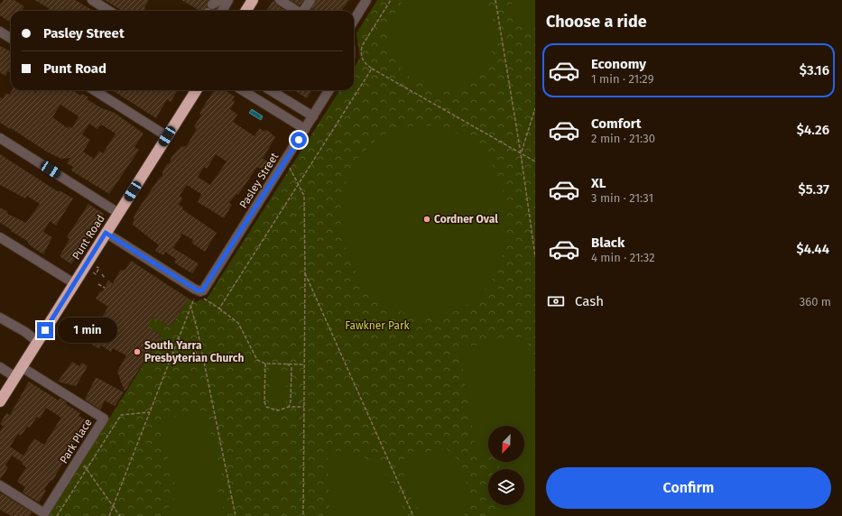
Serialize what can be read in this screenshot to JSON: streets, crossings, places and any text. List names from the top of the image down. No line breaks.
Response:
{"streets":{"highway":["Punt Road"],"street":["Pasley Street","Park Place"]},"crossings":[["Pasley Street","Punt Road"],["Punt Road","Park Place"]],"parks":["Fawkner Park"],"places":["Cordner Oval","South Yarra Presbyterian Church"],"north":"bottom left","page":{"heading":"Choose a ride","banner":["Pasley Street","Punt Road"],"list":[{"name":"Economy","note":"1 min · 21:29","value":"$3.16"},{"name":"Comfort","note":"2 min · 21:30","value":"$4.26"},{"name":"XL","note":"3 min · 21:31","value":"$5.37"},{"name":"Black","note":"4 min · 21:32","value":"$4.44"}],"pay":["Cash","360 m"],"bubble":"1 min","buttons":"Confirm"}}
